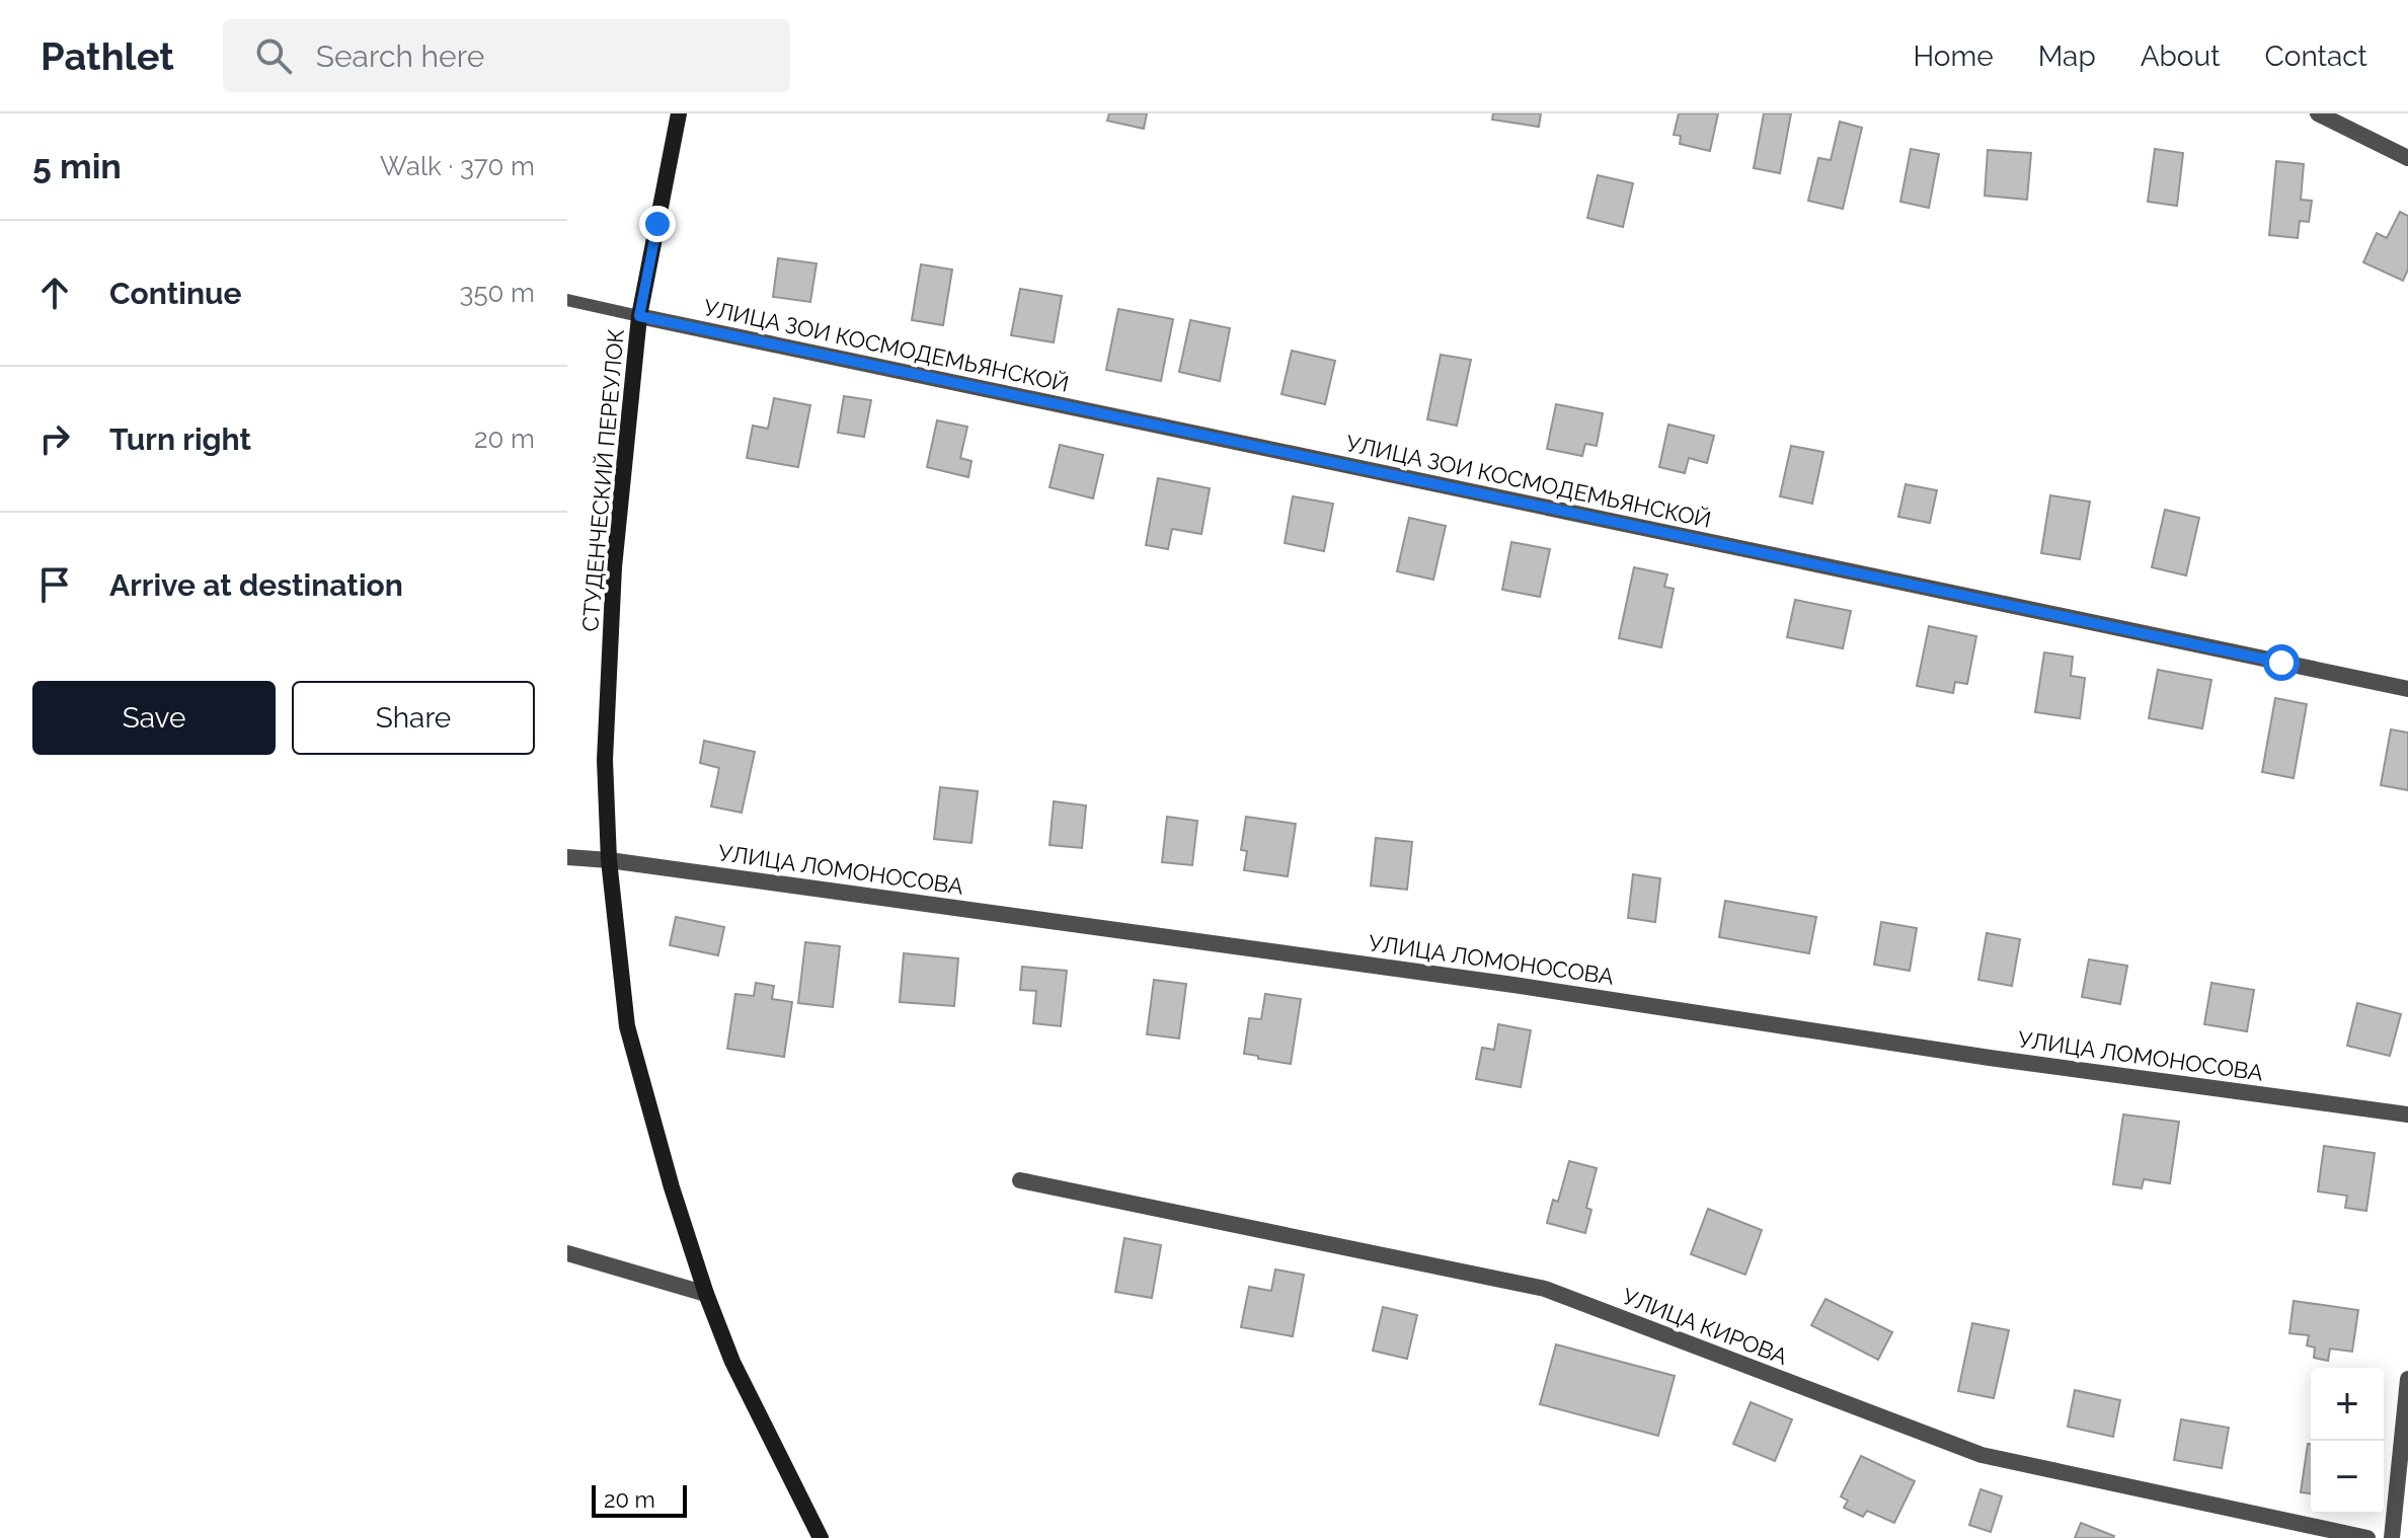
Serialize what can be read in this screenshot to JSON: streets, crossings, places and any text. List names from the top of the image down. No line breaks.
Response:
{"streets":{"main road":["СТУДЕНЧЕСКИЙ ПЕРЕУЛОК"],"street":["УЛИЦА ЗОИ КОСМОДЕМЬЯНСКОЙ","УЛИЦА ЛОМОНОСОВА","УЛИЦА КИРОВА"]},"crossings":[["УЛИЦА ЗОИ КОСМОДЕМЬЯНСКОЙ","СТУДЕНЧЕСКИЙ ПЕРЕУЛОК"],["СТУДЕНЧЕСКИЙ ПЕРЕУЛОК","УЛИЦА ЛОМОНОСОВА"]],"scale_bar":"20 m","page":{"header":"Pathlet","search":"Search here","nav":["Home","Map","About","Contact"],"heading":["5 min","Walk · 370 m"],"list":[["Continue","350 m"],["Turn right","20 m"],"Arrive at destination"],"buttons":["Save","Share"],"map_buttons":["+","−"],"scale":"20 m"}}
